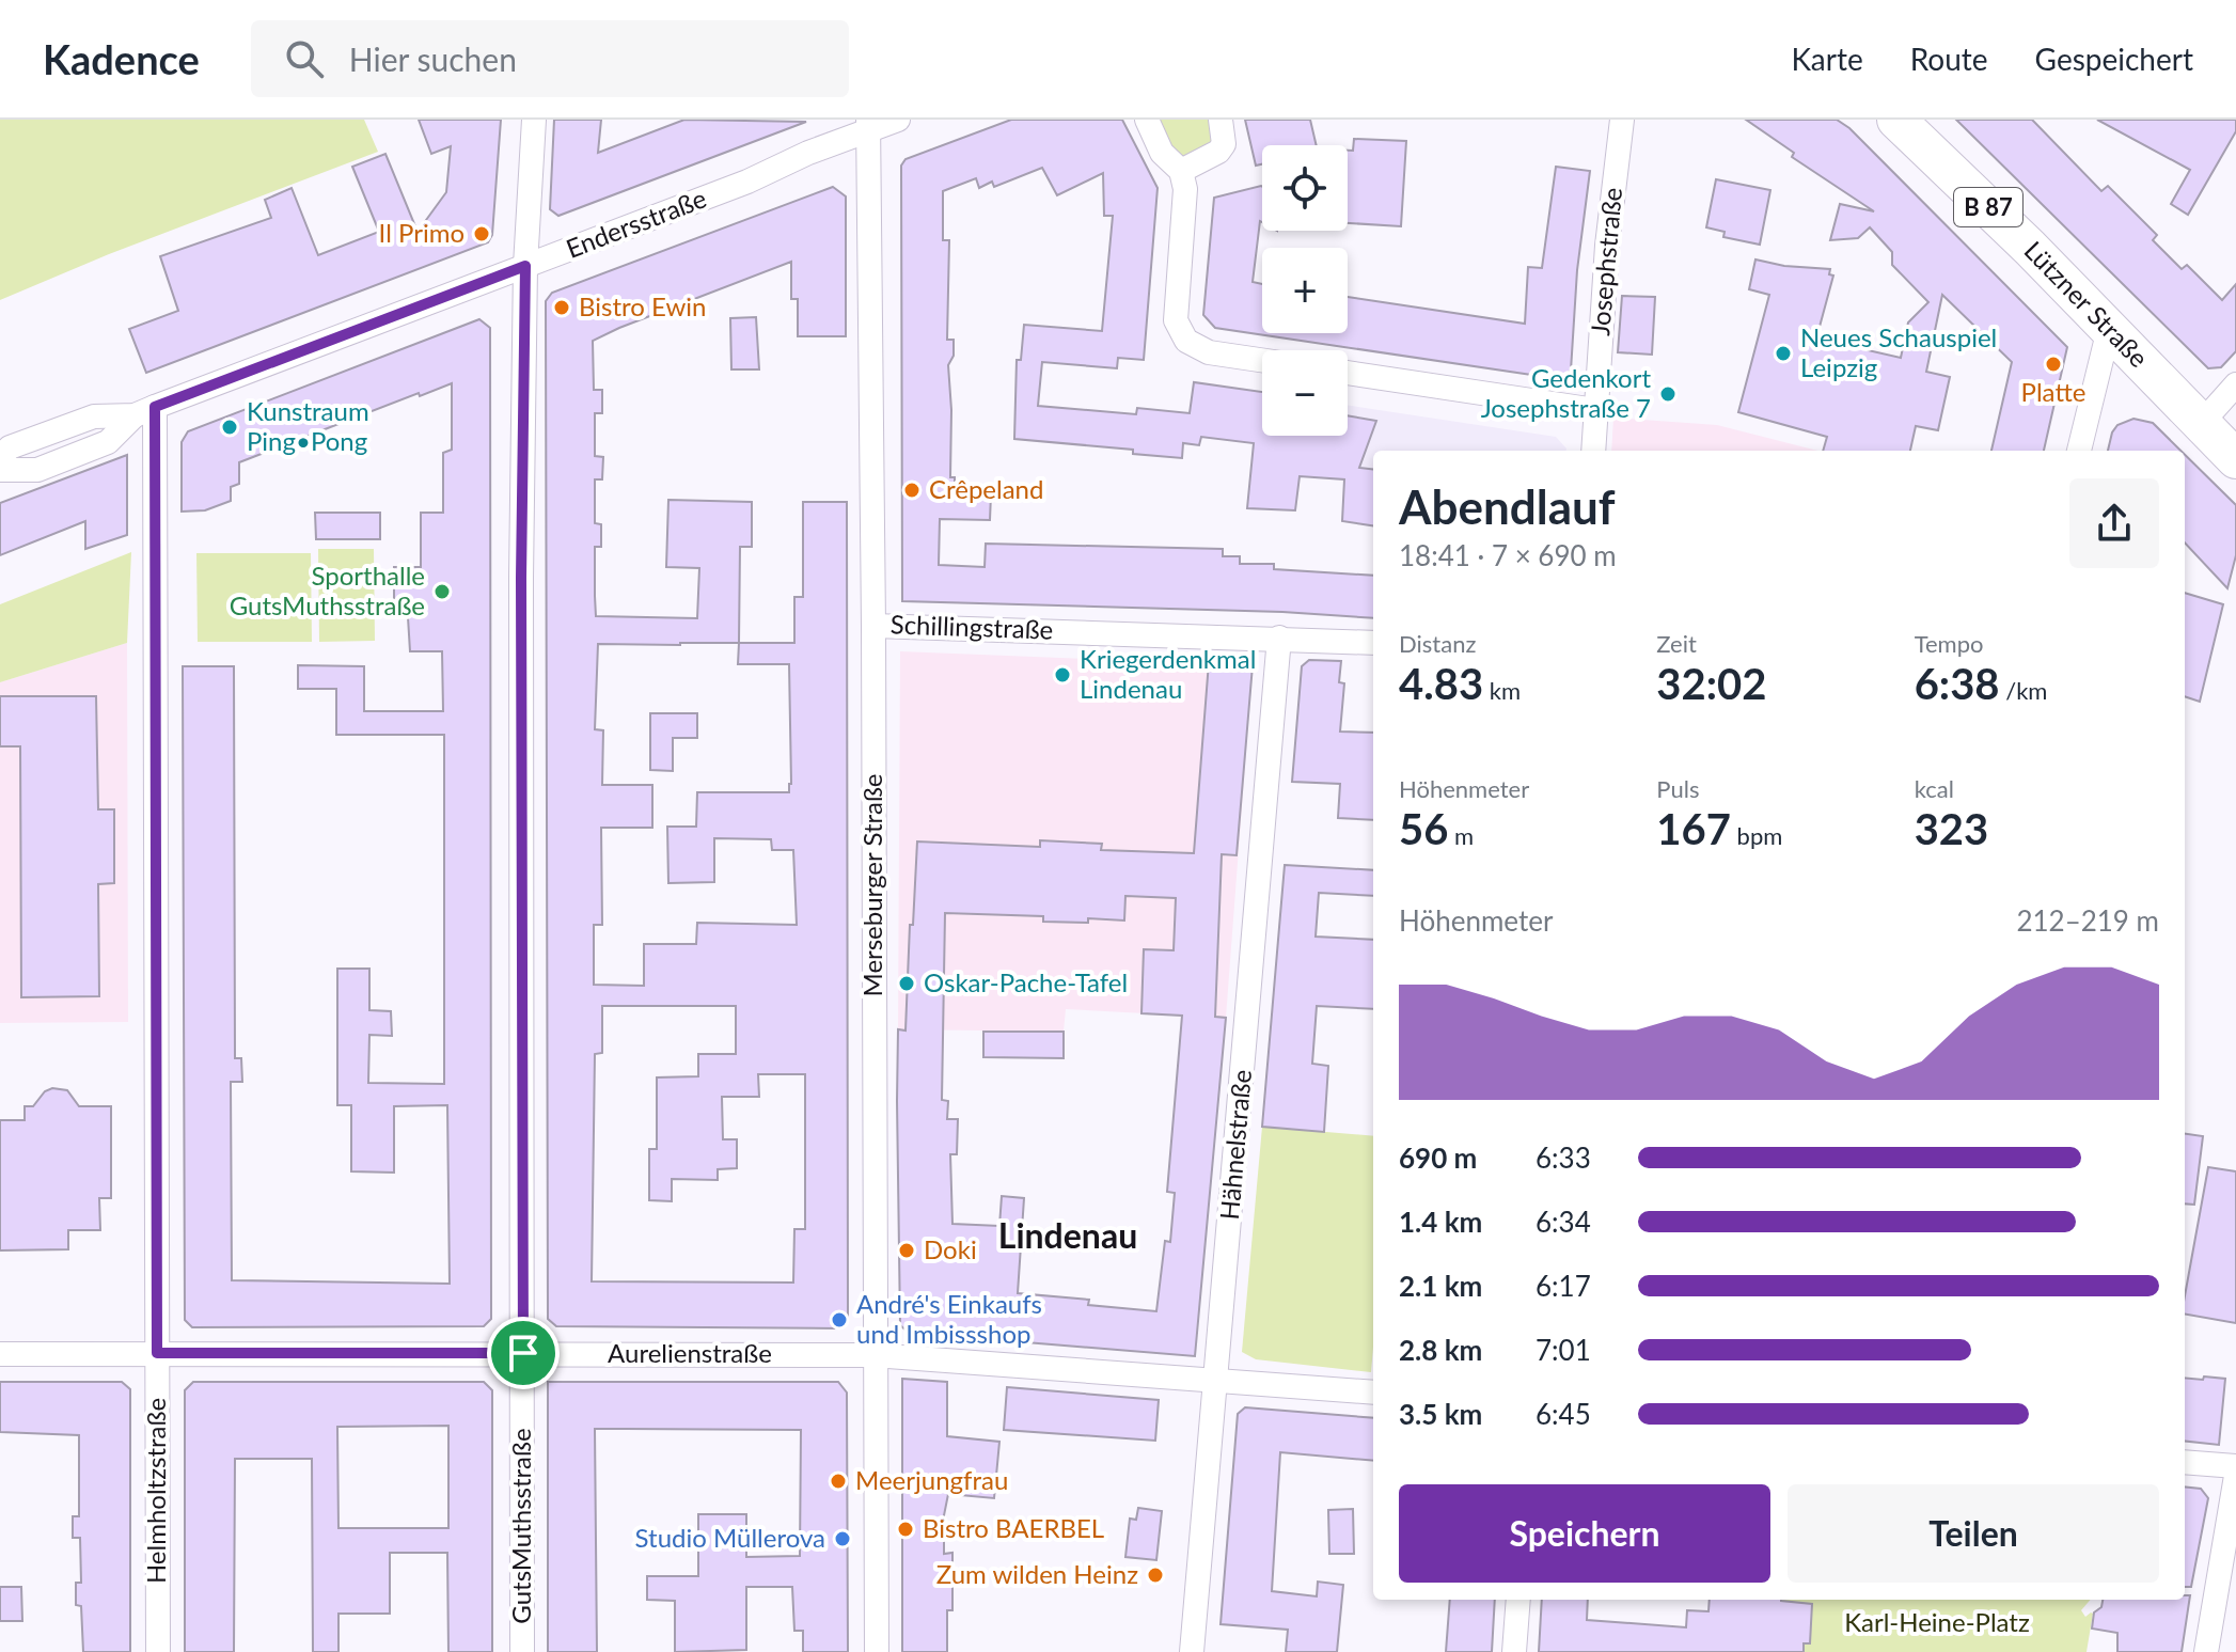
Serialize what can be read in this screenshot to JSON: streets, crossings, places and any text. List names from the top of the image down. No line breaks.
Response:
{"streets":{"main road":["B 87","Lützner Straße"],"street":["Endersstraße","Josephstraße","Schillingstraße","Merseburger Straße","Hähnelstraße","Aurelienstraße","Helmholtzstraße","GutsMuthsstraße"]},"crossings":[["Endersstraße","Merseburger Straße"],["Endersstraße","Helmholtzstraße"],["Endersstraße","GutsMuthsstraße"],["Schillingstraße","Merseburger Straße"],["Schillingstraße","Hähnelstraße"],["Merseburger Straße","Aurelienstraße"],["Hähnelstraße","Aurelienstraße"],["Aurelienstraße","Helmholtzstraße"],["Aurelienstraße","GutsMuthsstraße"]],"districts":["Lindenau"],"parks":["Karl-Heine-Platz"],"places":["Il Primo","Bistro Ewin","Neues Schauspiel Leipzig","Platte","Gedenkort Josephstraße 7","Kunstraum Ping•Pong","Crêpeland","Sporthalle GutsMuthsstraße","Kriegerdenkmal Lindenau","Oskar-Pache-Tafel","Doki","André's Einkaufs und Imbissshop","Meerjungfrau","Bistro BAERBEL","Studio Müllerova","Zum wilden Heinz"],"page":{"header":"Kadence","search":"Hier suchen","nav":["Karte","Route","Gespeichert"],"map_buttons":["+","−"],"heading":["Abendlauf","18:41 · 7 × 690 m"],"stats":[["Distanz","4.83 km"],["Zeit","32:02"],["Tempo","6:38 /km"],["Höhenmeter","56 m"],["Puls","167 bpm"],["kcal","323"]],"chart":["Höhenmeter","212–219 m"],"list":[{"name":"690 m","note":"6:33"},{"name":"1.4 km","note":"6:34"},{"name":"2.1 km","note":"6:17"},{"name":"2.8 km","note":"7:01"},{"name":"3.5 km","note":"6:45"}],"buttons":["Speichern","Teilen"]}}
